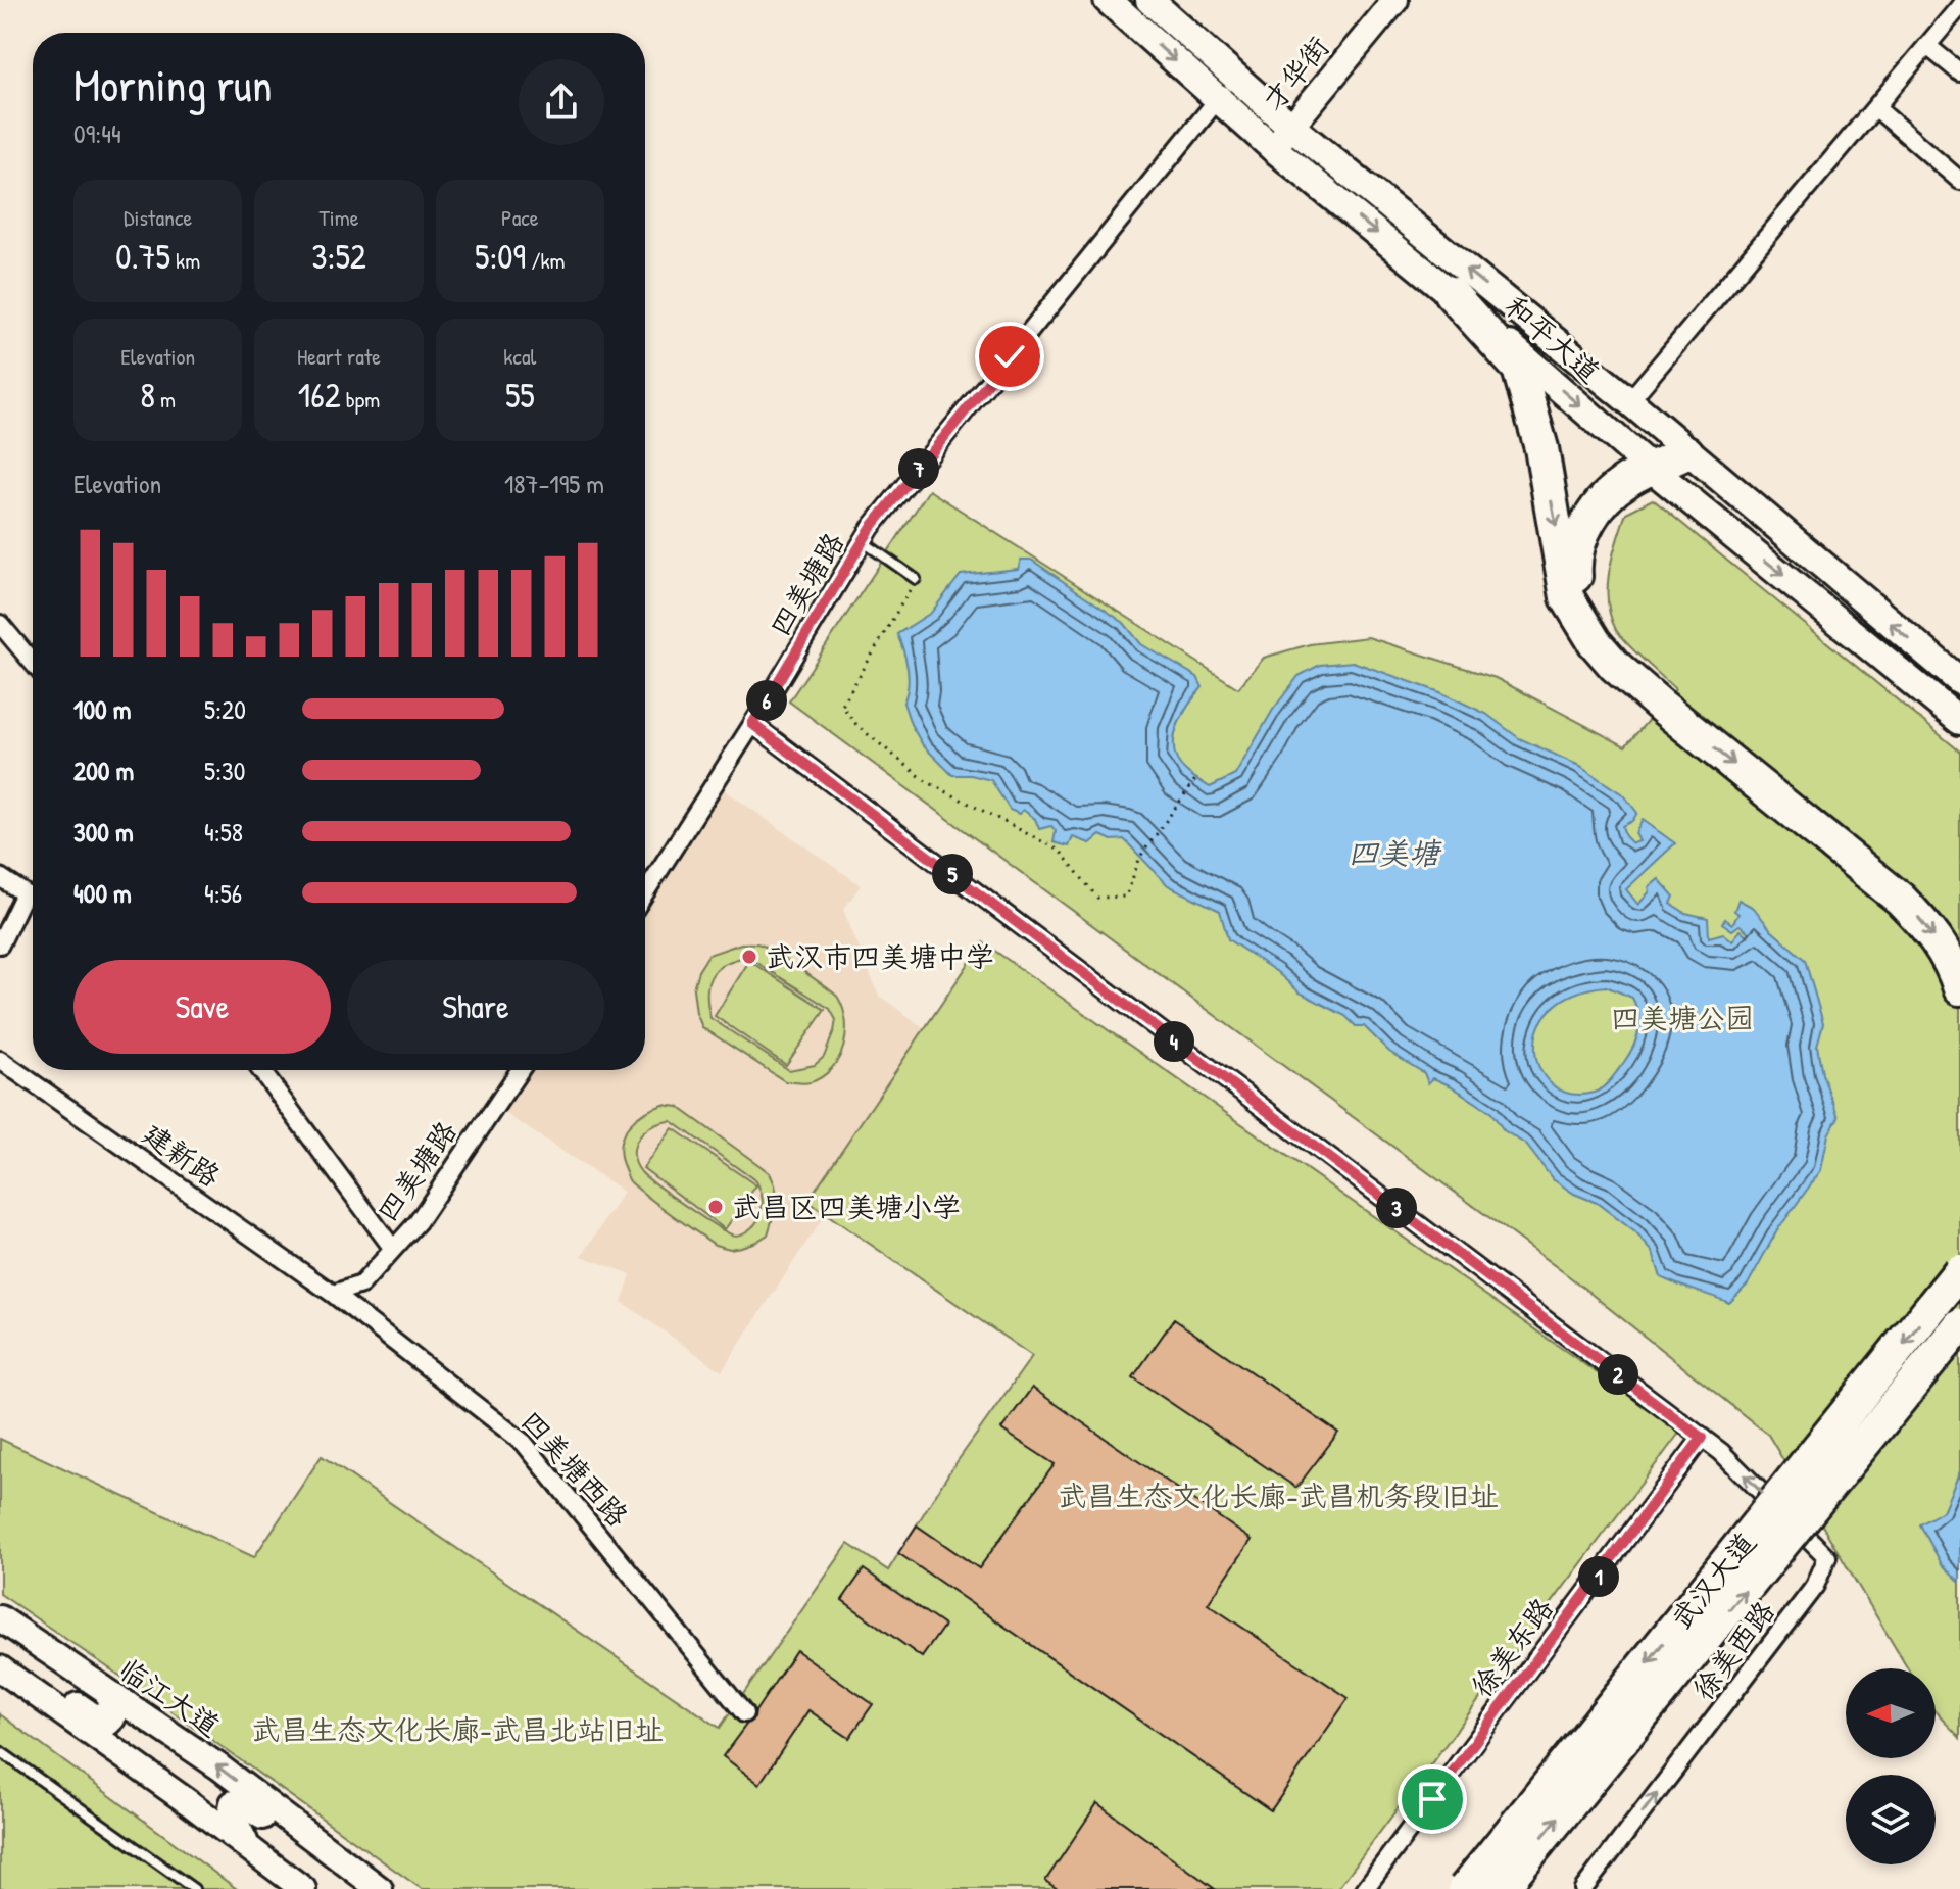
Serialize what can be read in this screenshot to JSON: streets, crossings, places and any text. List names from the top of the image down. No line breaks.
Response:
{"streets":{"highway":["武汉大道"],"main road":["才华街","和平大道","临江大道"],"street":["四美塘路","建新路","四美塘西路","徐美东路","徐美西路"]},"crossings":[["才华街","和平大道"],["和平大道","四美塘路"],["四美塘路","建新路"],["四美塘路","四美塘西路"],["建新路","四美塘西路"],["徐美东路","徐美西路"]],"water":["四美塘"],"parks":["四美塘公园","武昌生态文化长廊-武昌机务段旧址","武昌生态文化长廊-武昌北站旧址"],"places":["武汉市四美塘中学","武昌区四美塘小学"],"north":"left","page":{"heading":["Morning run","09:44"],"stats":[["Distance","0.75 km"],["Time","3:52"],["Pace","5:09 /km"],["Elevation","8 m"],["Heart rate","162 bpm"],["kcal","55"]],"pins":["7","6","5","4","3","2","1"],"chart":["Elevation","187–195 m"],"list":[{"name":"100 m","note":"5:20"},{"name":"200 m","note":"5:30"},{"name":"300 m","note":"4:58"},{"name":"400 m","note":"4:56"}],"buttons":["Save","Share"]}}
